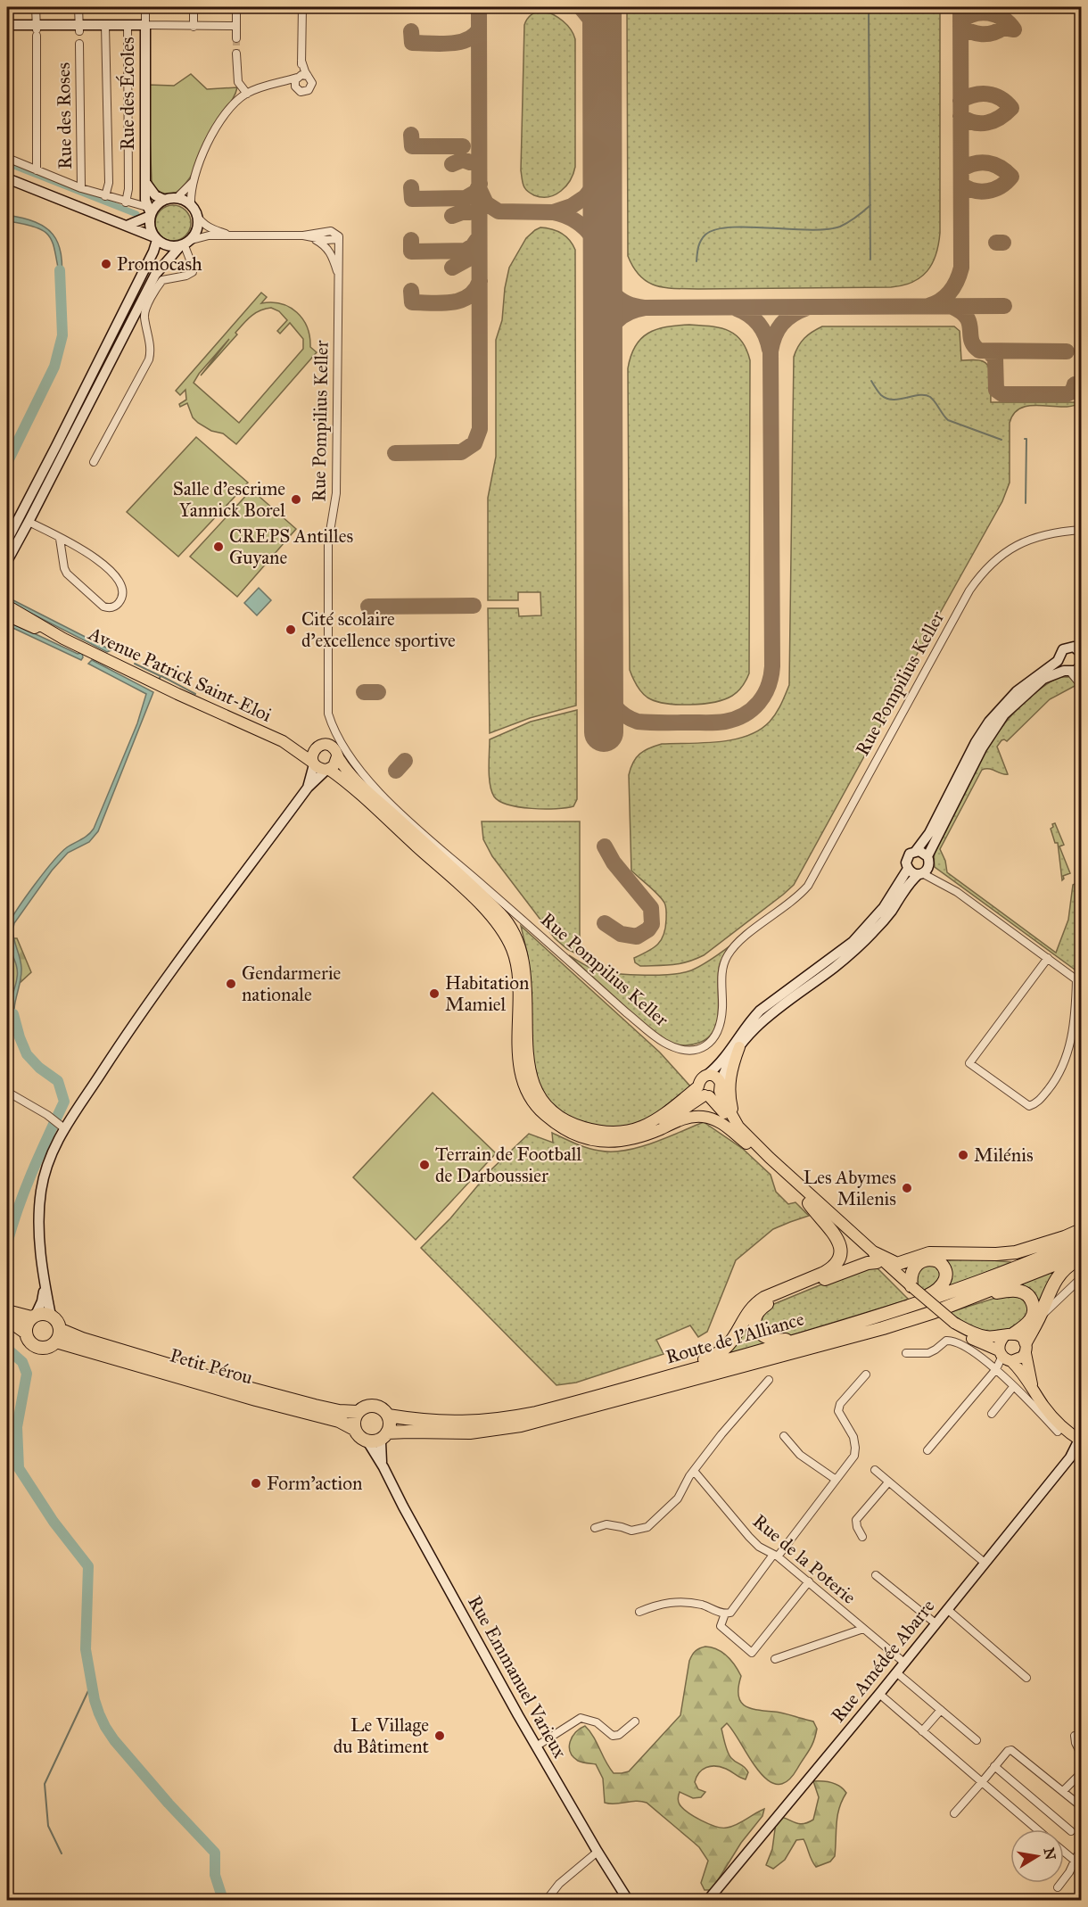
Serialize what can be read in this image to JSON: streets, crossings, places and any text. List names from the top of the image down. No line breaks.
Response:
{"streets":{"highway":["Route de l'Alliance","Petit Pérou"],"main road":["Rue des Écoles","Avenue Patrick Saint-Eloi","Rue Amédée Abarre","Rue Emmanuel Varieux"],"street":["Rue des Roses","Rue Pompilius Keller","Rue de la Poterie"]},"crossings":[["Route de l'Alliance","Petit Pérou"],["Route de l'Alliance","Rue Emmanuel Varieux"],["Petit Pérou","Rue Emmanuel Varieux"],["Rue de la Poterie","Rue Amédée Abarre"]],"places":["Promocash","Salle d'escrime Yannick Borel","CREPS Antilles Guyane","Cité scolaire d'excellence sportive","Gendarmerie nationale","Habitation Mamiel","Milénis","Terrain de Football de Darboussier","Les Abymes Milenis","Form'action","Le Village du Bâtiment"],"north":"right"}
